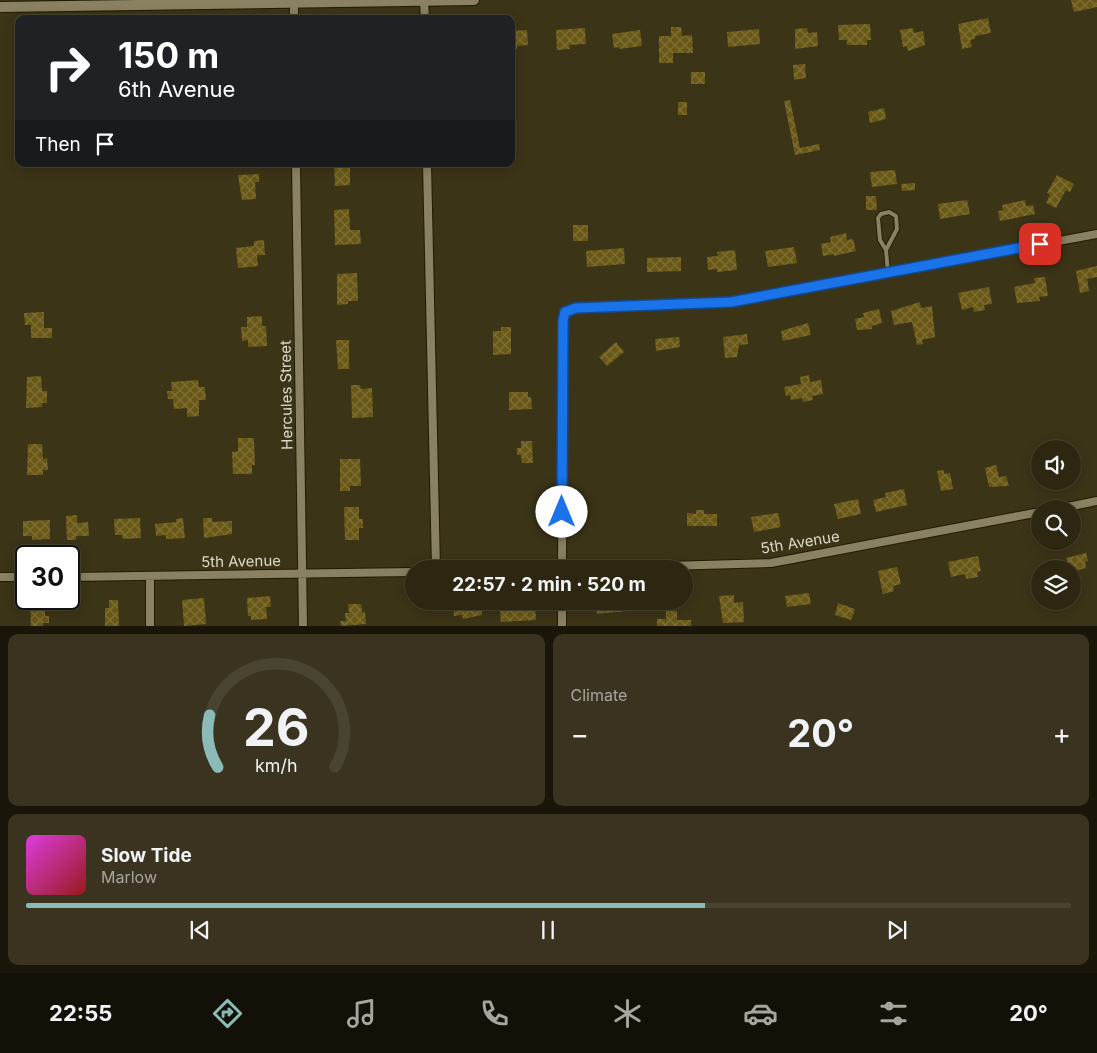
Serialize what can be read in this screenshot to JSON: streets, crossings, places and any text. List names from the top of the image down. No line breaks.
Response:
{"streets":{"street":["Hercules Street","5th Avenue"]},"crossings":[["Hercules Street","5th Avenue"]],"page":{"turn":["150 m","6th Avenue"],"then":"Then","limit":"30","trip":"22:57 · 2 min · 520 m","tile":"Climate","heat":["−","20°","+"],"song":["Slow Tide","Marlow"],"tabs":["22:55","20°"],"gauge":["26","km/h"]}}
